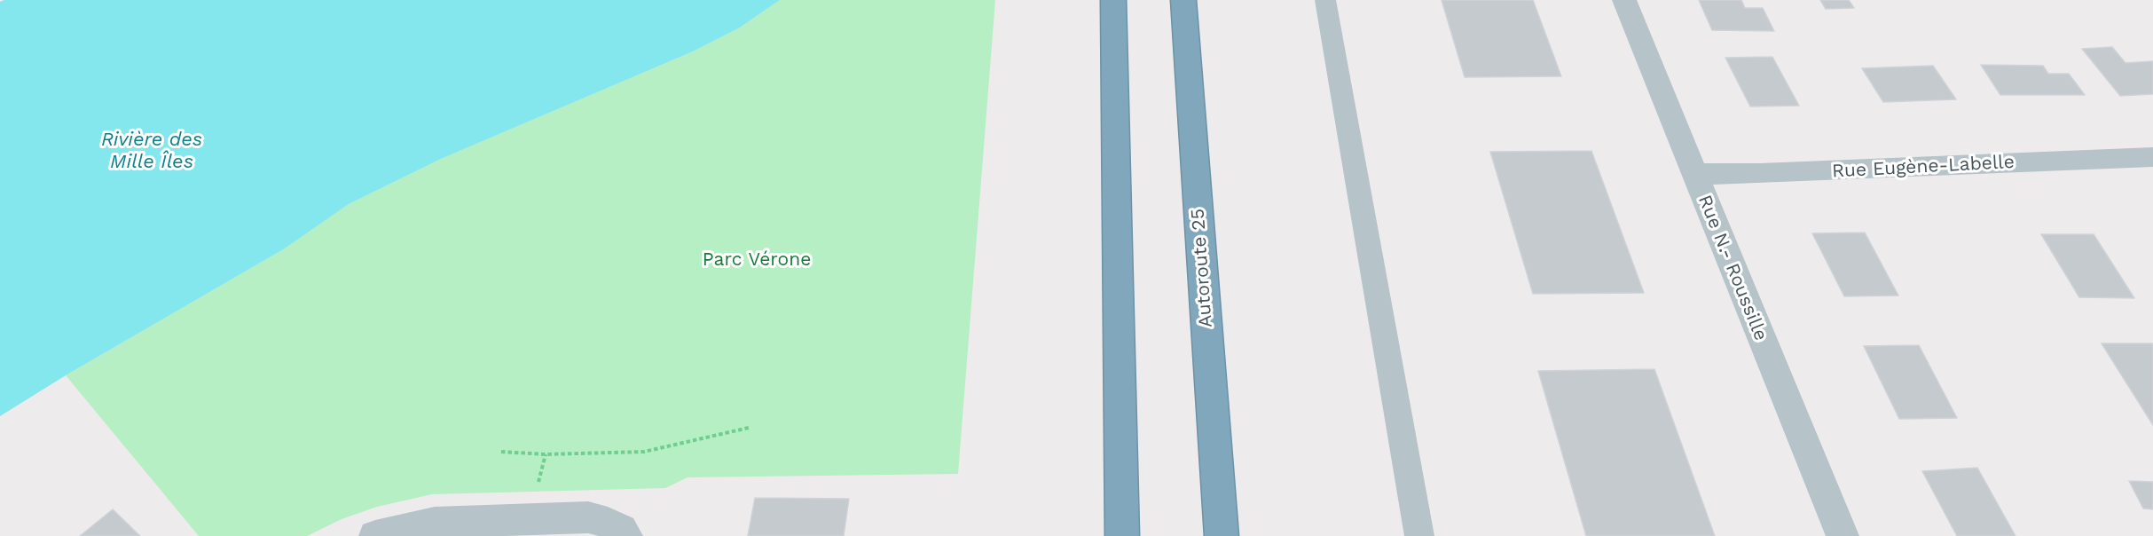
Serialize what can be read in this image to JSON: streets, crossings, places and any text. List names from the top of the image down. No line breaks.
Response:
{"streets":{"highway":["Autoroute 25"],"street":["Rue Eugène-Labelle","Rue N.- Roussille"]},"crossings":[["Rue Eugène-Labelle","Rue N.- Roussille"]],"water":["Rivière des Mille Îles"],"parks":["Parc Vérone"]}
